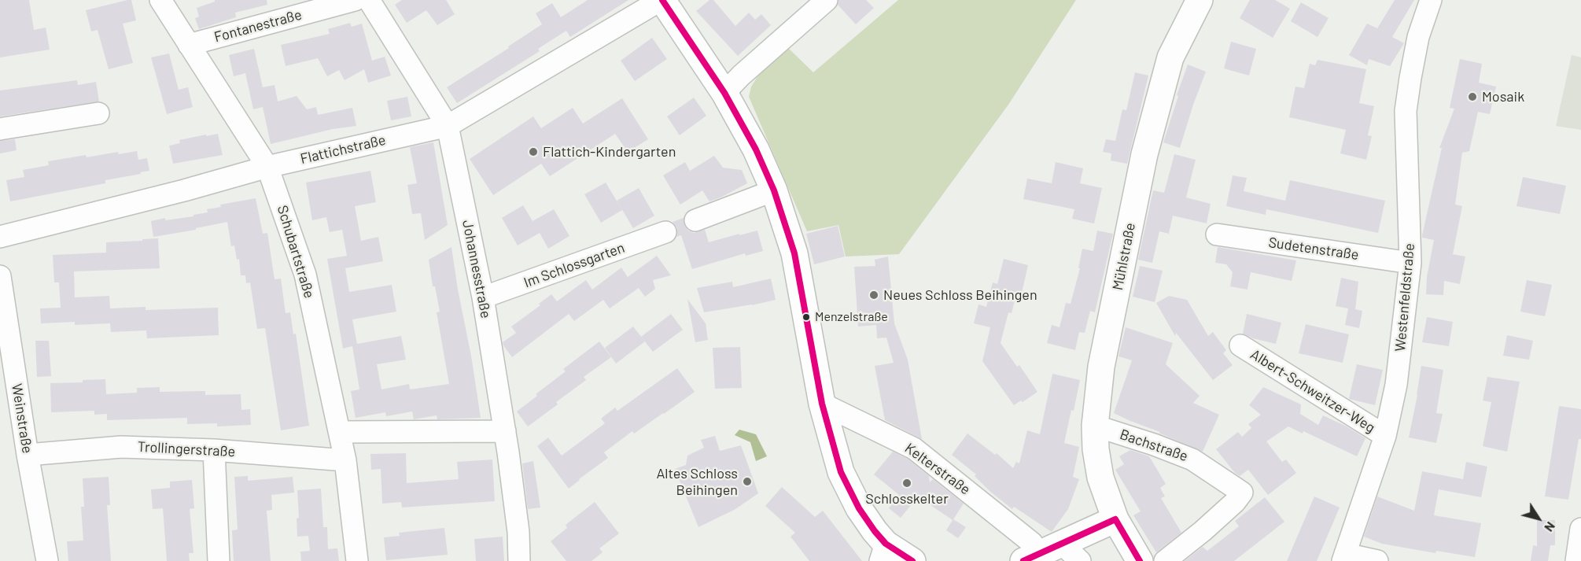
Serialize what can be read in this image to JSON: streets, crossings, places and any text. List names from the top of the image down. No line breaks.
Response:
{"streets":{"main road":["Mühlstraße"],"street":["Fontanestraße","Flattichstraße","Sudetenstraße","Schubartstraße","Im Schlossgarten","Johannesstraße","Westenfeldstraße","Albert-Schweitzer-Weg","Weinstraße","Bachstraße","Trollingerstraße","Kelterstraße"]},"crossings":[["Fontanestraße","Schubartstraße"],["Flattichstraße","Schubartstraße"],["Flattichstraße","Johannesstraße"],["Sudetenstraße","Westenfeldstraße"],["Schubartstraße","Trollingerstraße"],["Mühlstraße","Bachstraße"],["Im Schlossgarten","Johannesstraße"],["Westenfeldstraße","Albert-Schweitzer-Weg"],["Weinstraße","Trollingerstraße"]],"places":["Mosaik","Flattich-Kindergarten","Neues Schloss Beihingen","Menzelstraße","Altes Schloss Beihingen","Schlosskelter"],"north":"bottom right"}
